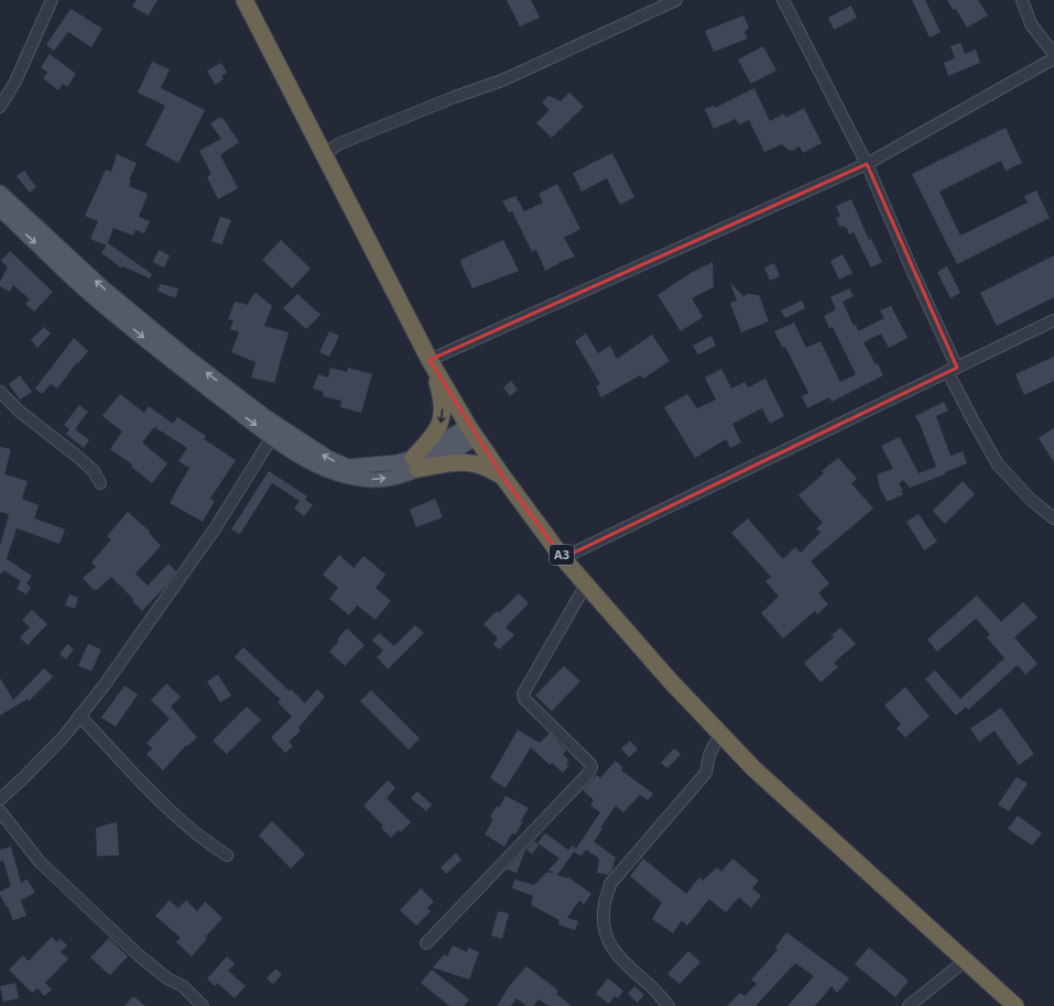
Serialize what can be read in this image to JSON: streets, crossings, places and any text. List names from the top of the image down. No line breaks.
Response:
{"streets":{"highway":["A3"]}}
